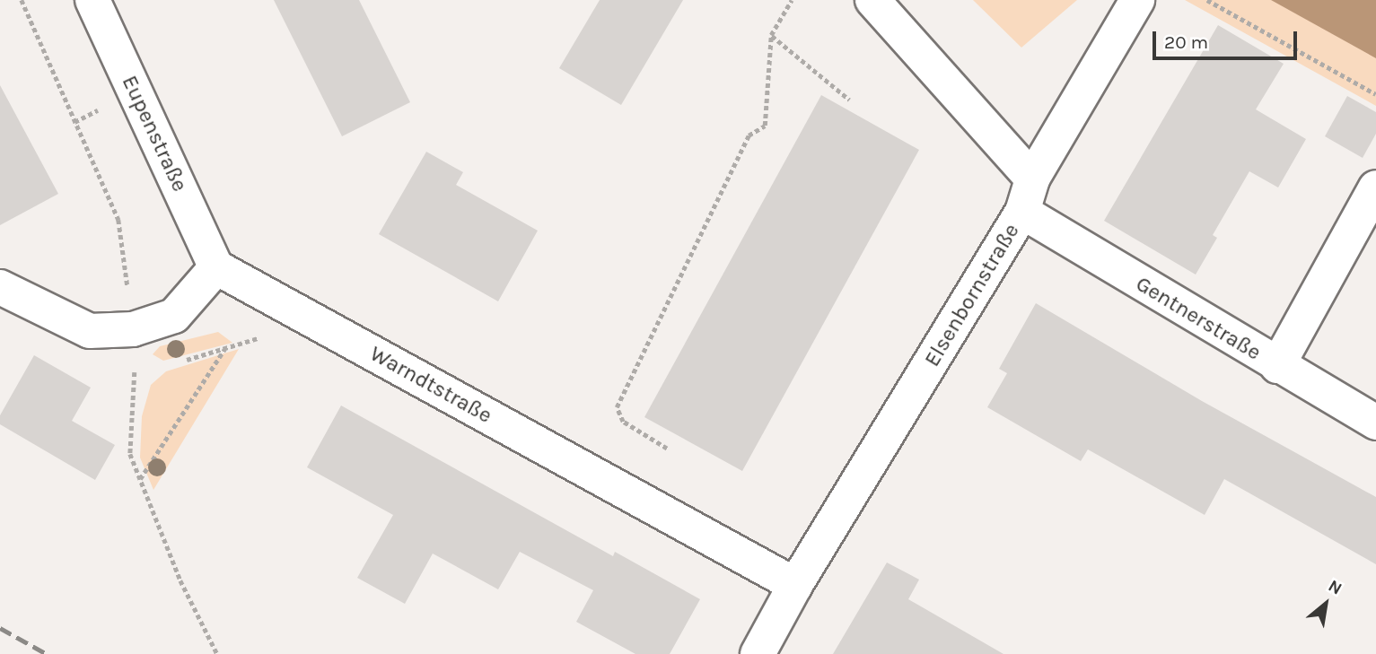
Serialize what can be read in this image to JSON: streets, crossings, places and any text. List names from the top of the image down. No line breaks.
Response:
{"streets":{"street":["Eupenstraße","Elsenbornstraße","Gentnerstraße","Warndtstraße"]},"crossings":[["Eupenstraße","Warndtstraße"],["Elsenbornstraße","Gentnerstraße"],["Elsenbornstraße","Warndtstraße"]],"scale_bar":"20 m","north":"top right"}
